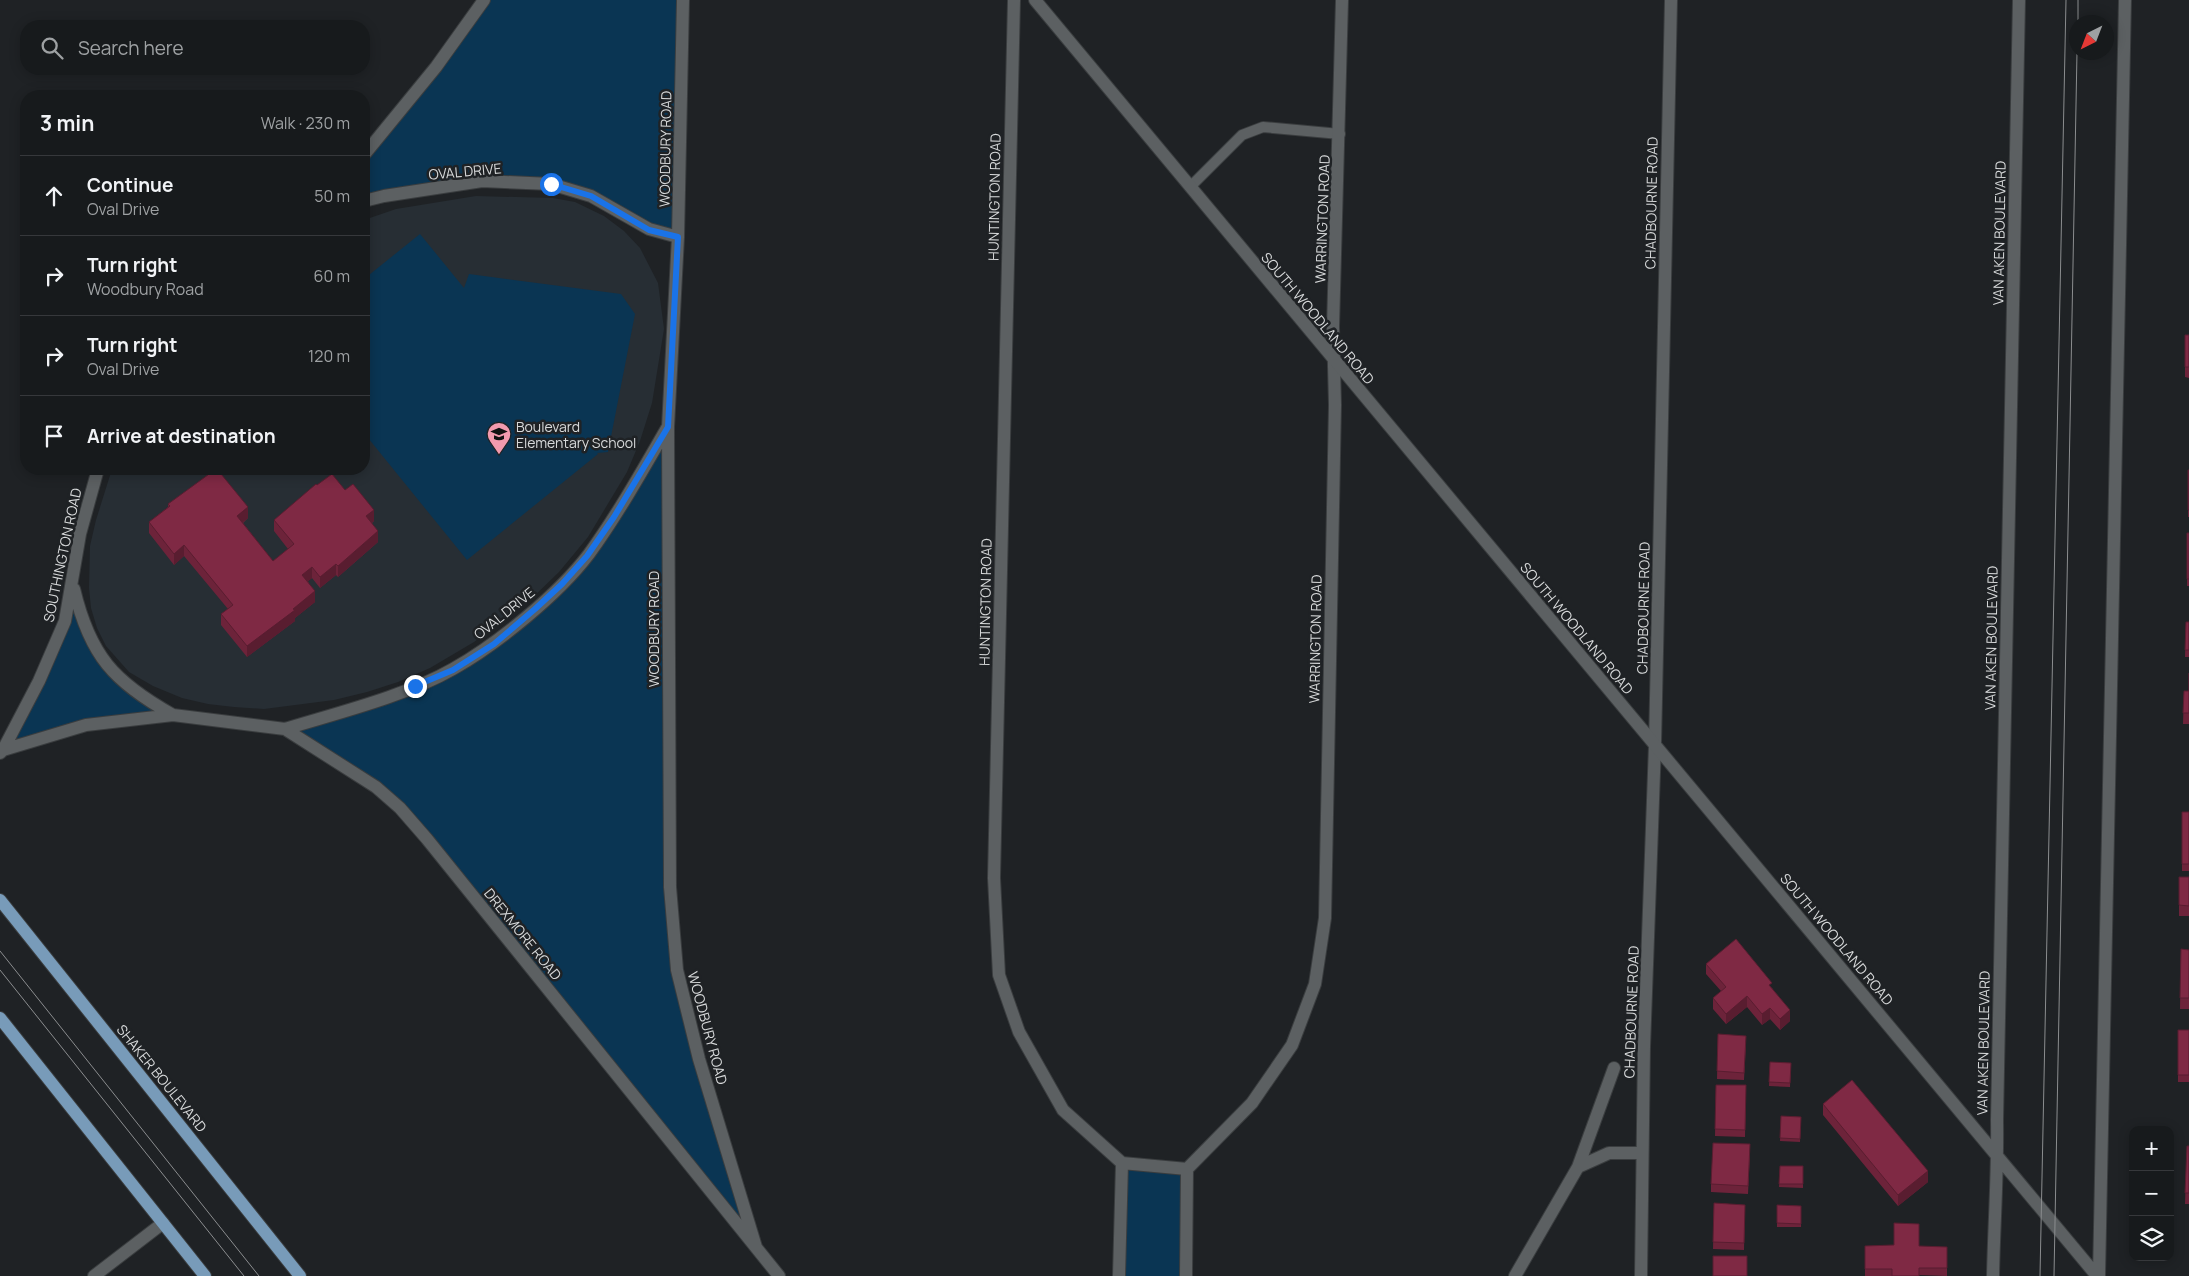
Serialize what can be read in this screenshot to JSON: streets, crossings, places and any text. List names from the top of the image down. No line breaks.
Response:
{"streets":{"main road":["SHAKER BOULEVARD"],"street":["WOODBURY ROAD","OVAL DRIVE","HUNTINGTON ROAD","CHADBOURNE ROAD","WARRINGTON ROAD","VAN AKEN BOULEVARD","SOUTH WOODLAND ROAD","SOUTHINGTON ROAD","DREXMORE ROAD"]},"crossings":[["WOODBURY ROAD","OVAL DRIVE"],["WOODBURY ROAD","DREXMORE ROAD"],["OVAL DRIVE","DREXMORE ROAD"],["CHADBOURNE ROAD","SOUTH WOODLAND ROAD"],["WARRINGTON ROAD","SOUTH WOODLAND ROAD"],["VAN AKEN BOULEVARD","SOUTH WOODLAND ROAD"],["SOUTHINGTON ROAD","DREXMORE ROAD"]],"places":{"school or university":["Boulevard Elementary School"]},"north":"bottom left","page":{"search":"Search here","heading":["3 min","Walk · 230 m"],"list":[["Continue","Oval Drive","50 m"],["Turn right","Woodbury Road","60 m"],["Turn right","Oval Drive","120 m"],"Arrive at destination"],"map_buttons":["+","−"]}}
